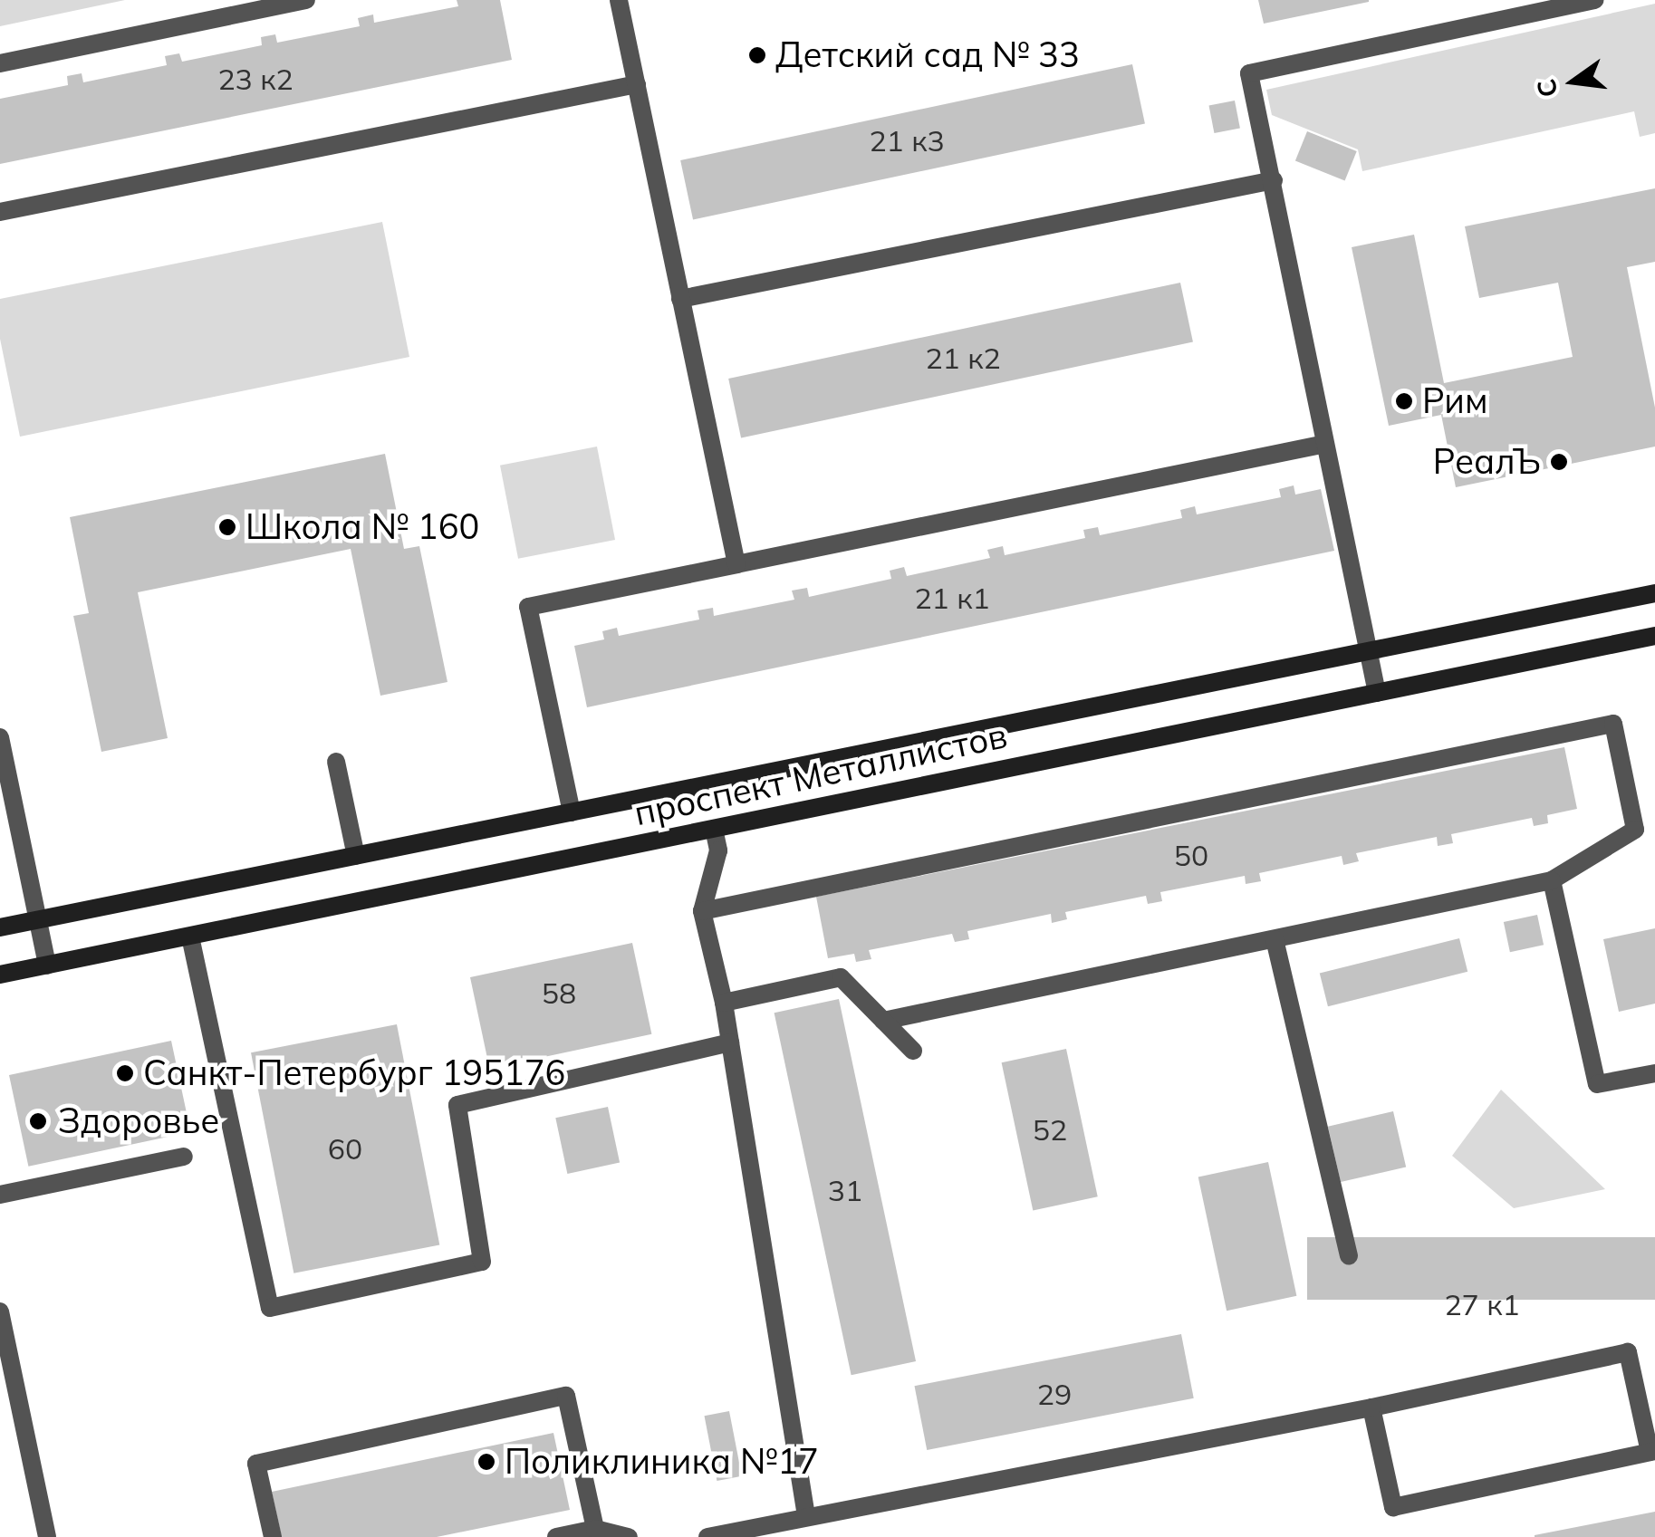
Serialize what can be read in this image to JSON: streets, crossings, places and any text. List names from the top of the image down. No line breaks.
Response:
{"streets":{"street":["проспект Металлистов"]},"places":["Детский сад № 33","Рим","РеалЪ","Школа № 160","Санкт-Петербург 195176","Здоровье","Поликлиника №17"],"house_numbers":["23 к2","21 к3","21 к2","21 к1","50","58","52","60","31","27 к1","29"],"north":"left"}
